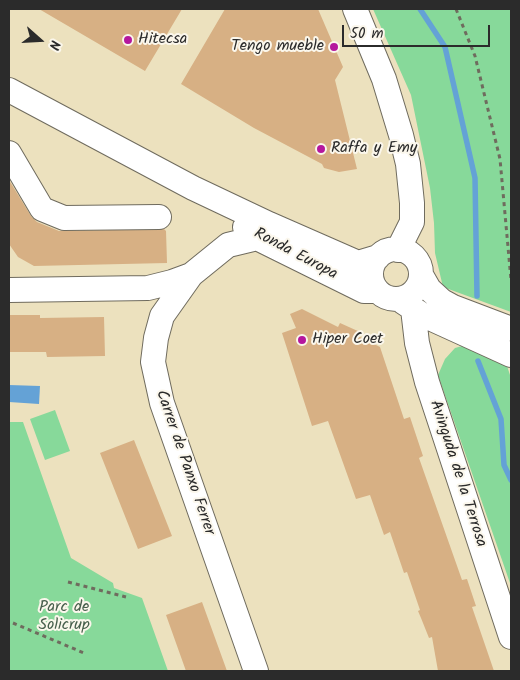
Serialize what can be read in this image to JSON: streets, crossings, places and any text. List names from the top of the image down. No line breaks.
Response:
{"streets":{"street":["Ronda Europa","Carrer de Panxo Ferrer","Avinguda de la Terrosa"]},"crossings":[["Ronda Europa","Carrer de Panxo Ferrer"],["Ronda Europa","Avinguda de la Terrosa"]],"parks":["Parc de Solicrup"],"places":["Hitecsa","Tengo mueble","Raffa y Emy","Hiper Coet"],"scale_bar":"50 m","north":"right"}
